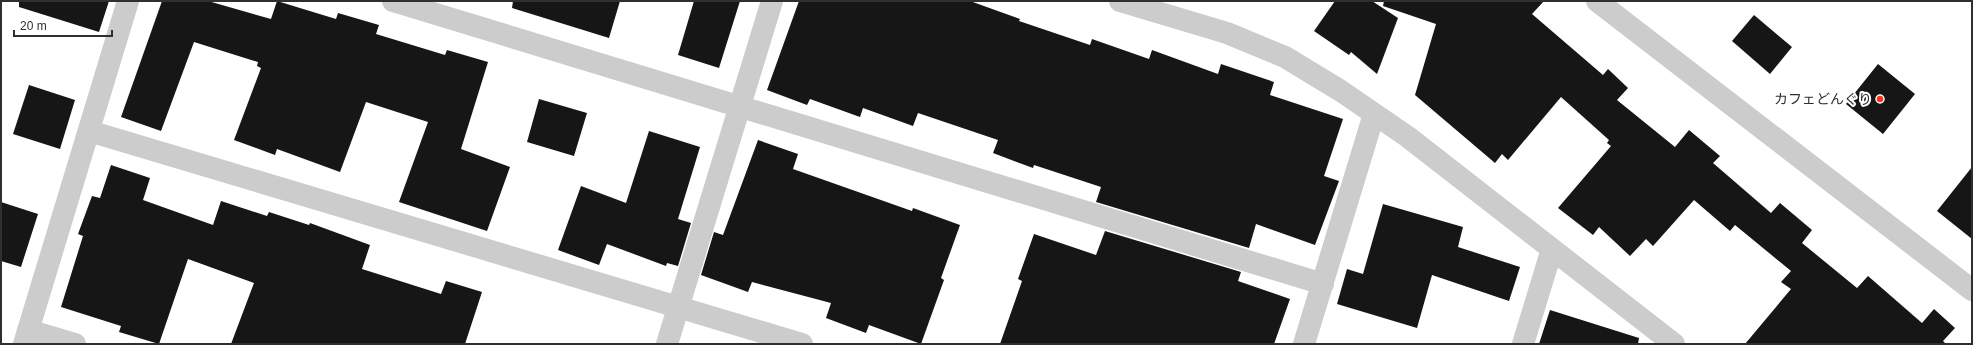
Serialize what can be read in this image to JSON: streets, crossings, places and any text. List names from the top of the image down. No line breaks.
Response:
{"places":["カフェどんぐり"],"scale_bar":"20 m"}
